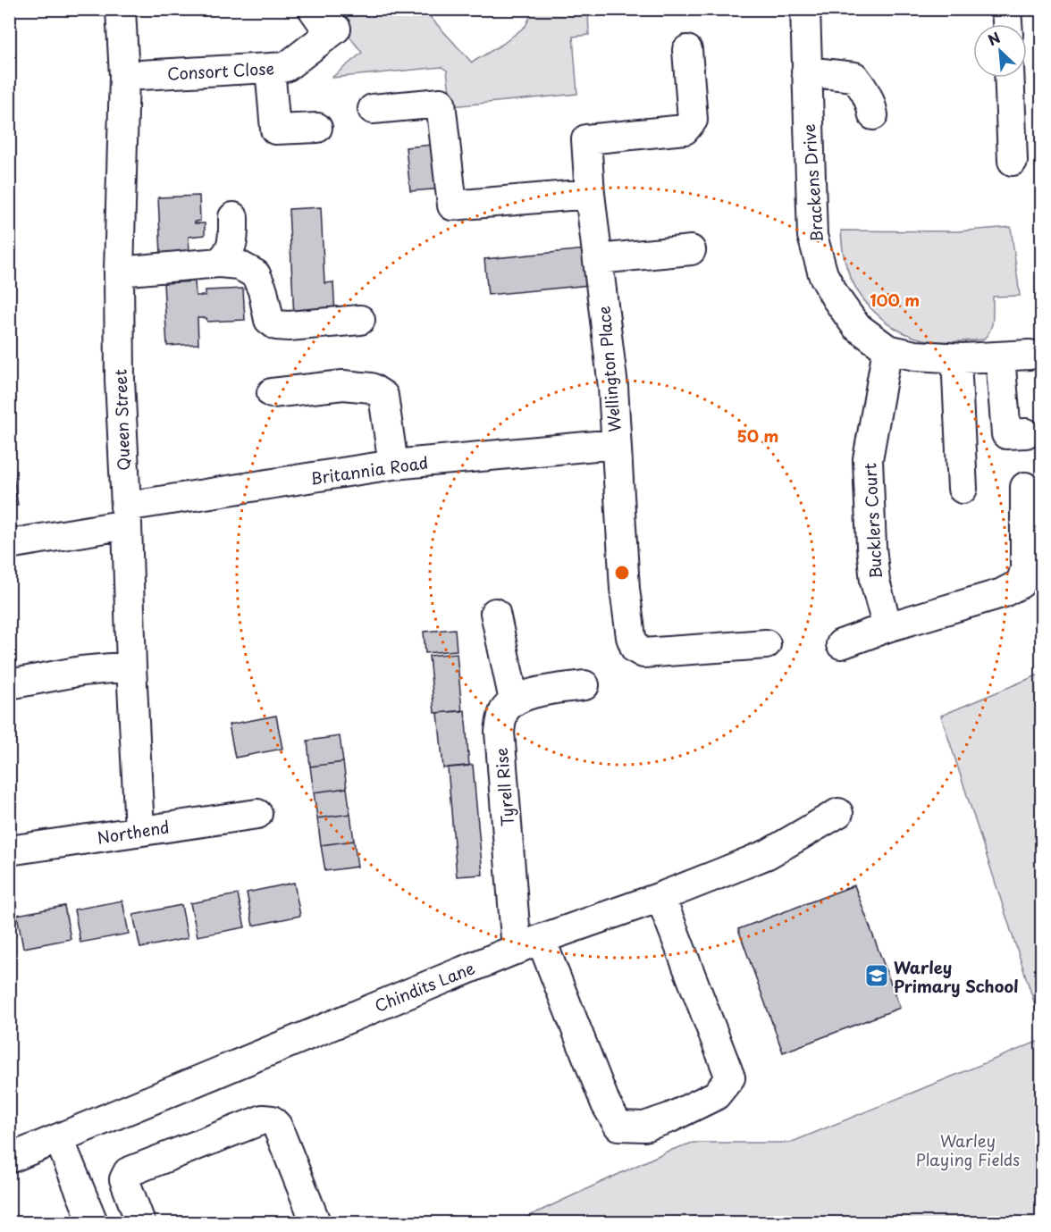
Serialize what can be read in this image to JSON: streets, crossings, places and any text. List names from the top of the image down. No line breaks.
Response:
{"streets":{"street":["Consort Close","Brackens Drive","Wellington Place","Queen Street","Britannia Road","Bucklers Court","Tyrell Rise","Northend","Chindits Lane"]},"crossings":[["Consort Close","Queen Street"],["Brackens Drive","Bucklers Court"],["Wellington Place","Britannia Road"],["Queen Street","Britannia Road"],["Queen Street","Northend"],["Tyrell Rise","Chindits Lane"]],"parks":["Warley Playing Fields"],"places":{"school or university":["Warley Primary School"]},"north":"top left","rings":["100 m","50 m"]}
